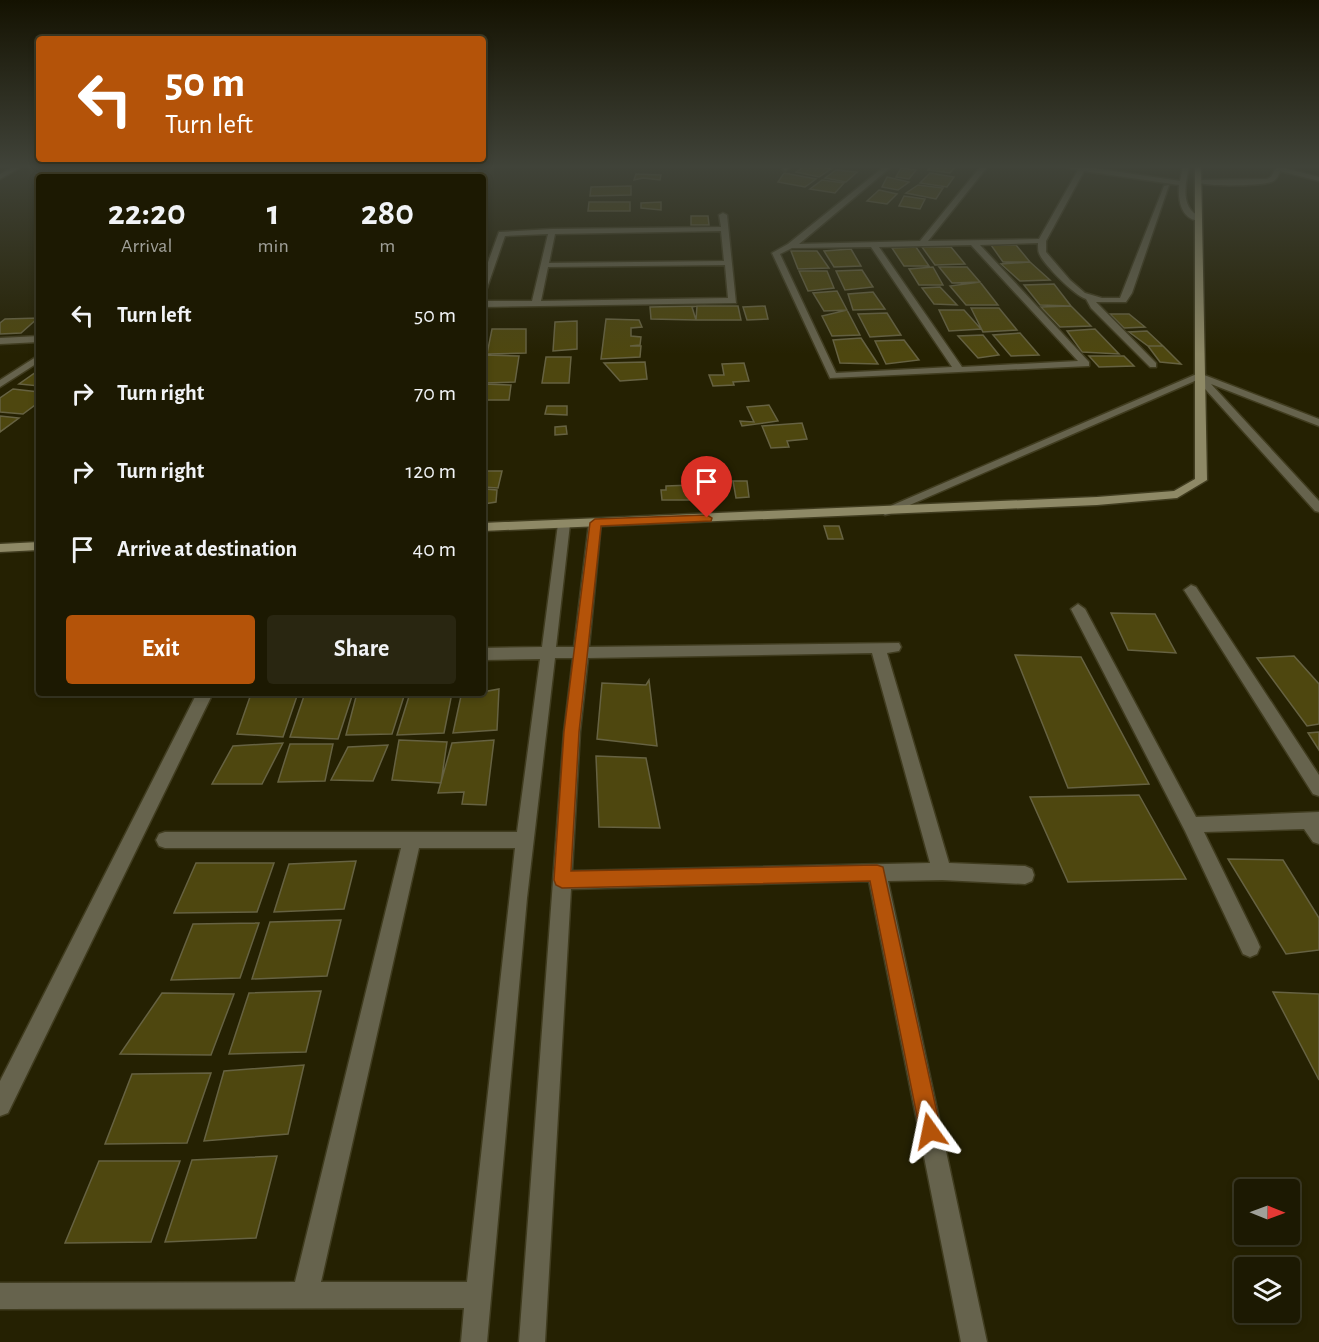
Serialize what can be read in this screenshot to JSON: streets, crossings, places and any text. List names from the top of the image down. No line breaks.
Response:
{"north":"right","page":{"turn":["50 m","Turn left"],"eta":["22:20","Arrival","1","min","280","m"],"list":[{"name":"Turn left","value":"50 m"},{"name":"Turn right","value":"70 m"},{"name":"Turn right","value":"120 m"},{"name":"Arrive at destination","value":"40 m"}],"buttons":["Exit","Share"]}}
